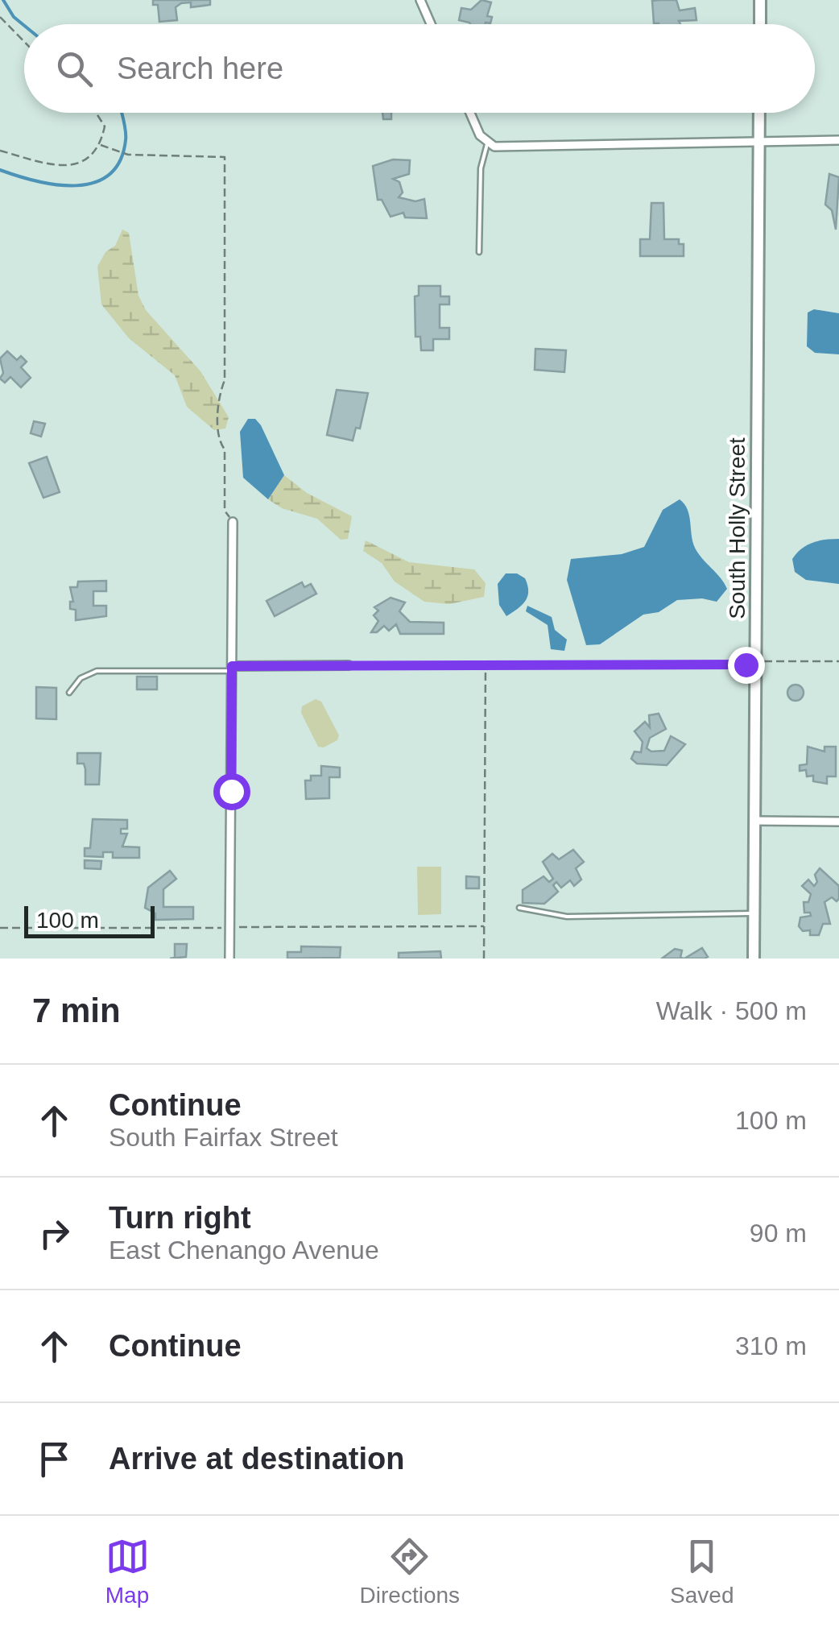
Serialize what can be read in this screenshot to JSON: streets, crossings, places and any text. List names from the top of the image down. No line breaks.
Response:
{"streets":{"street":["South Holly Street"]},"scale_bar":"100 m","page":{"search":"Search here","scale":"100 m","heading":["7 min","Walk · 500 m"],"list":[["Continue","South Fairfax Street","100 m"],["Turn right","East Chenango Avenue","90 m"],["Continue","310 m"],"Arrive at destination"],"nav":["Map","Directions","Saved"]}}
